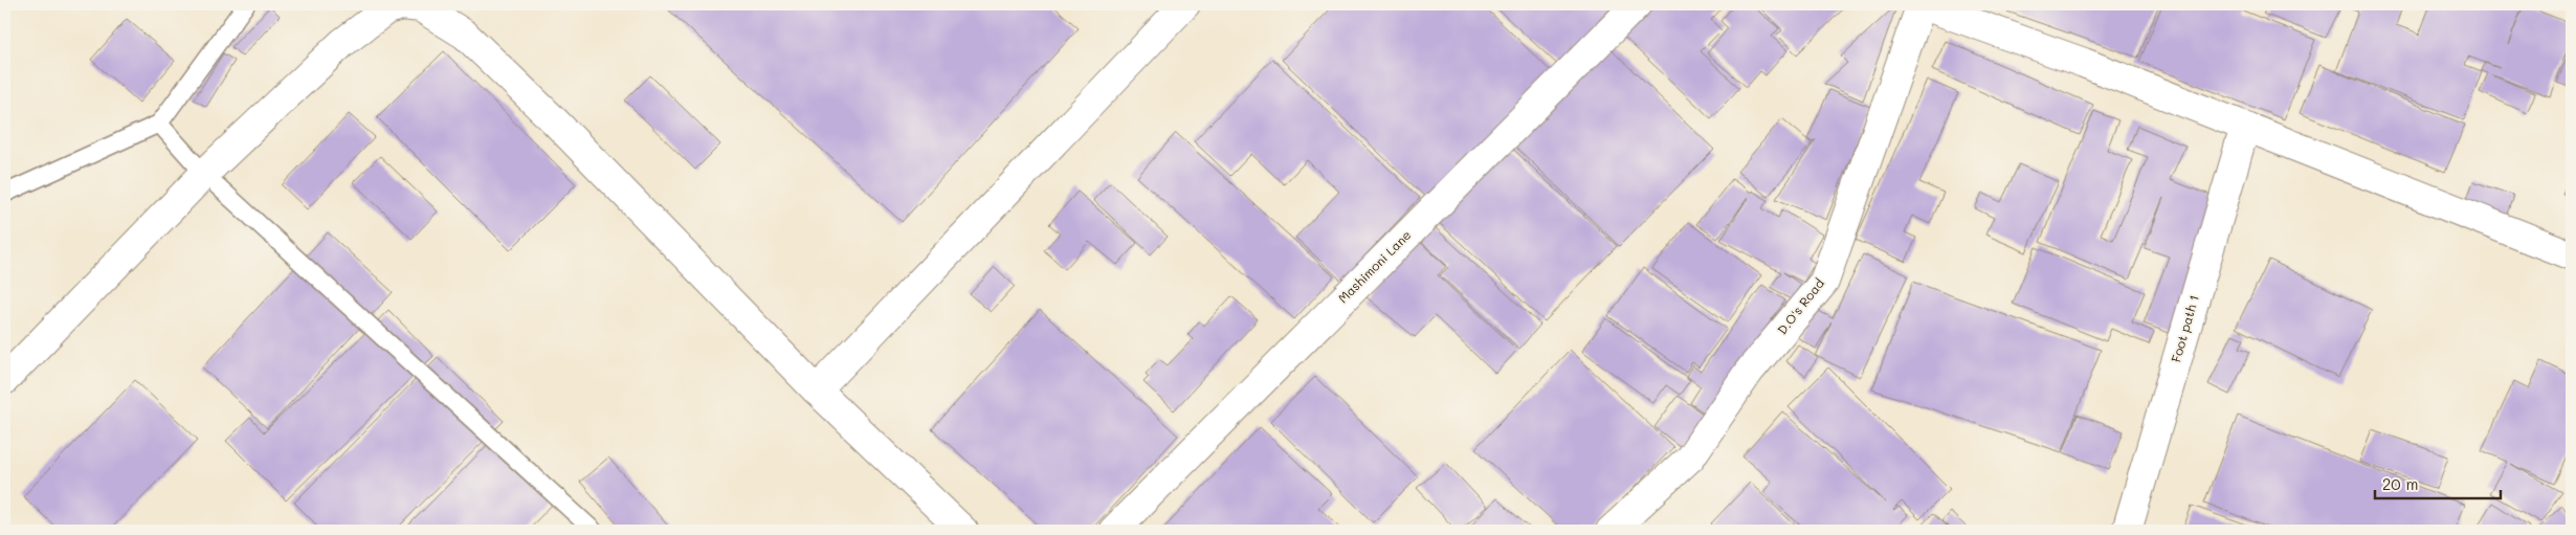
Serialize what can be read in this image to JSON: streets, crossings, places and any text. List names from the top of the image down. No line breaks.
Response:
{"streets":{"street":["Mashimoni Lane","D.O's Road","Foot path 1"]},"scale_bar":"20 m"}
